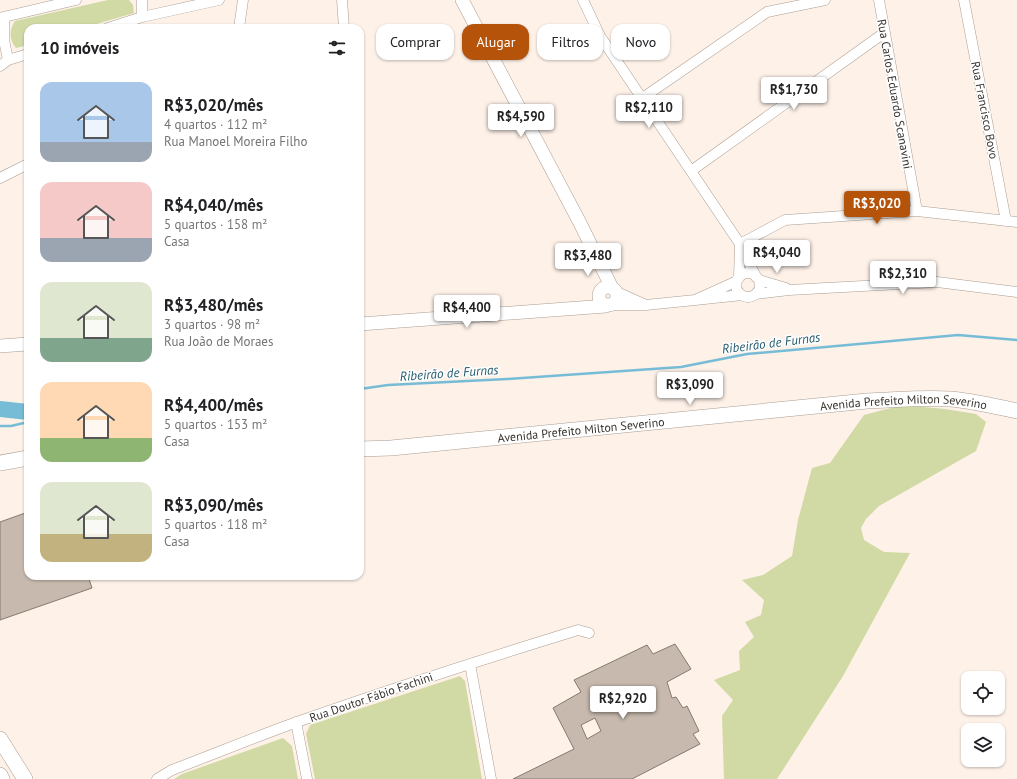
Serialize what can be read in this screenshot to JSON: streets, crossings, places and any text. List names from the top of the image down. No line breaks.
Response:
{"streets":{"main road":["Avenida Prefeito Milton Severino"],"street":["Rua Carlos Eduardo Scanavini","Rua Francisco Bovo","Rua Doutor Fábio Fachini"]},"water":["Ribeirão de Furnas"],"page":{"chip":["Comprar","Alugar","Filtros","Novo"],"heading":"10 imóveis","list":[{"name":"R$3,020/mês","note":"4 quartos · 112 m² · Rua Manoel Moreira Filho"},{"name":"R$4,040/mês","note":"5 quartos · 158 m² · Casa"},{"name":"R$3,480/mês","note":"3 quartos · 98 m² · Rua João de Moraes"},{"name":"R$4,400/mês","note":"5 quartos · 153 m² · Casa"},{"name":"R$3,090/mês","note":"5 quartos · 118 m² · Casa"}],"price":["R$1,730","R$2,110","R$4,590","R$3,020","R$4,040","R$3,480","R$2,310","R$4,400","R$3,090","R$2,920"]}}
